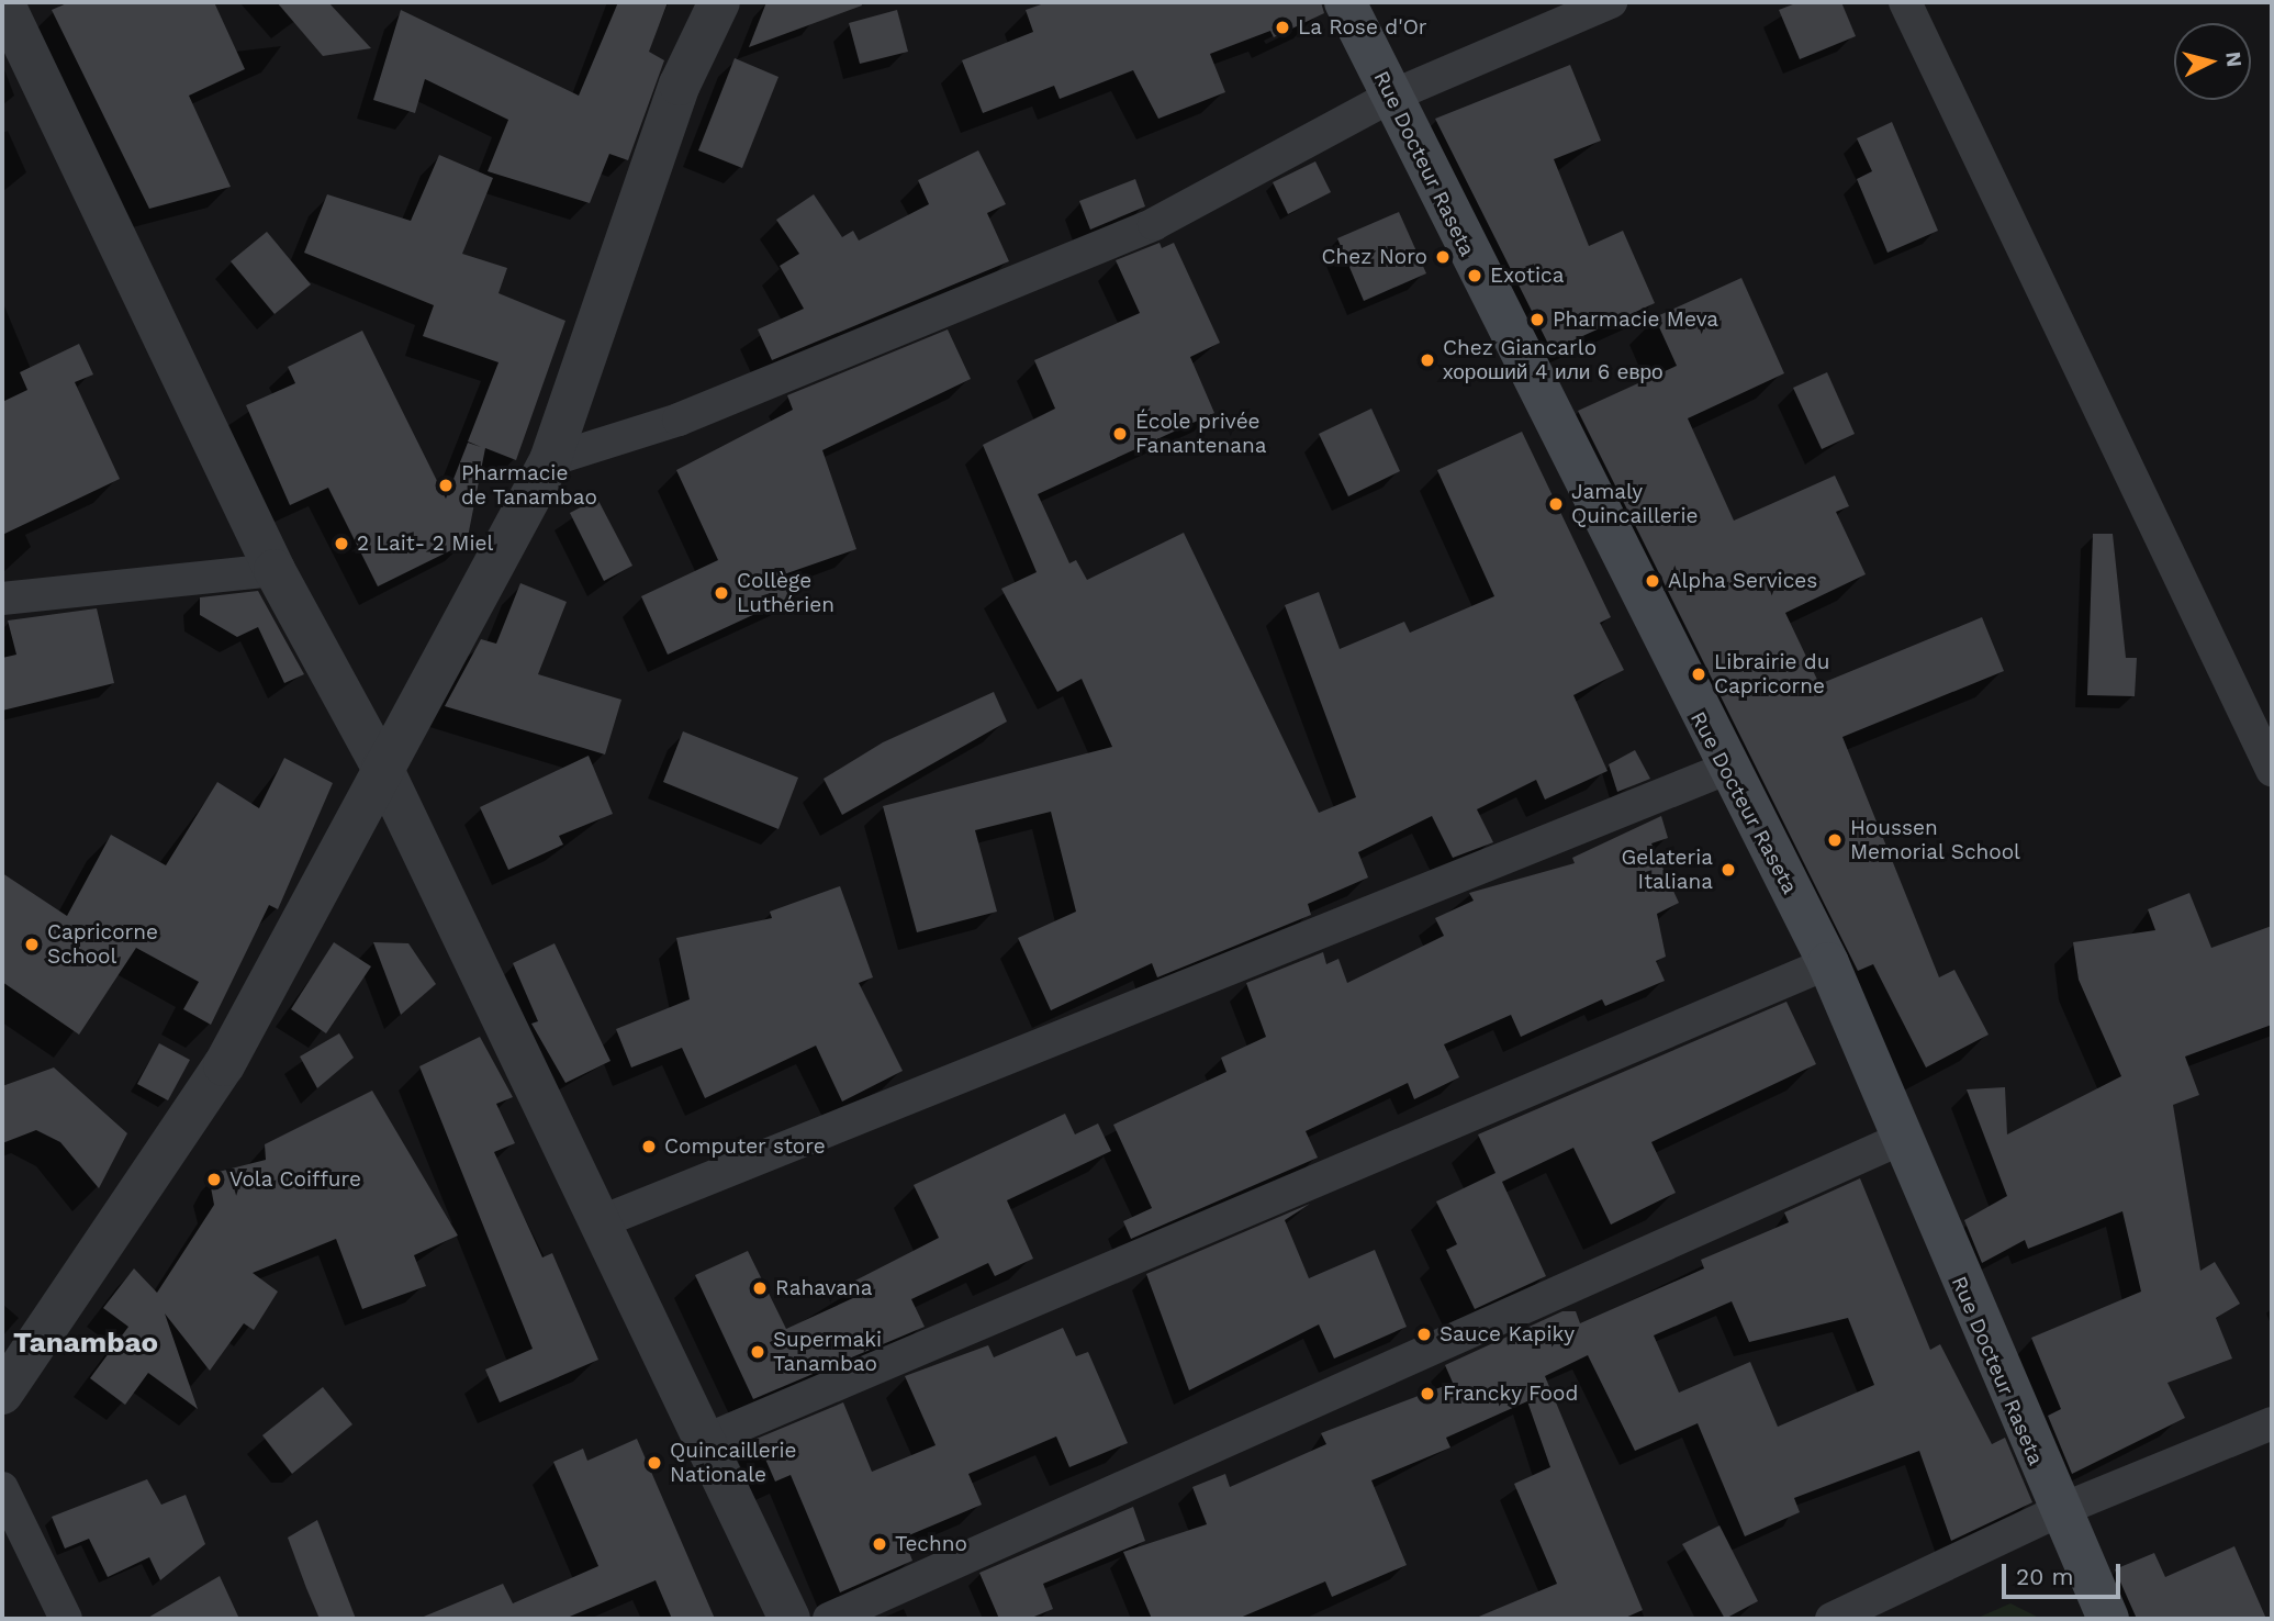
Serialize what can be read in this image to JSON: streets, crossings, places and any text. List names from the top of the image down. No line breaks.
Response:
{"streets":{"main road":["Rue Docteur Raseta"]},"districts":["Tanambao"],"places":["La Rose d'Or","Chez Noro","Exotica","Pharmacie Meva","Chez Giancarlo хороший 4 или 6 евро","École privée Fanantenana","Pharmacie de Tanambao","Jamaly Quincaillerie","2 Lait- 2 Miel","Alpha Services","Collège Luthérien","Librairie du Capricorne","Houssen Memorial School","Gelateria Italiana","Capricorne School","Computer store","Vola Coiffure","Rahavana","Sauce Kapiky","Supermaki Tanambao","Francky Food","Quincaillerie Nationale","Techno"],"scale_bar":"20 m","north":"right"}
